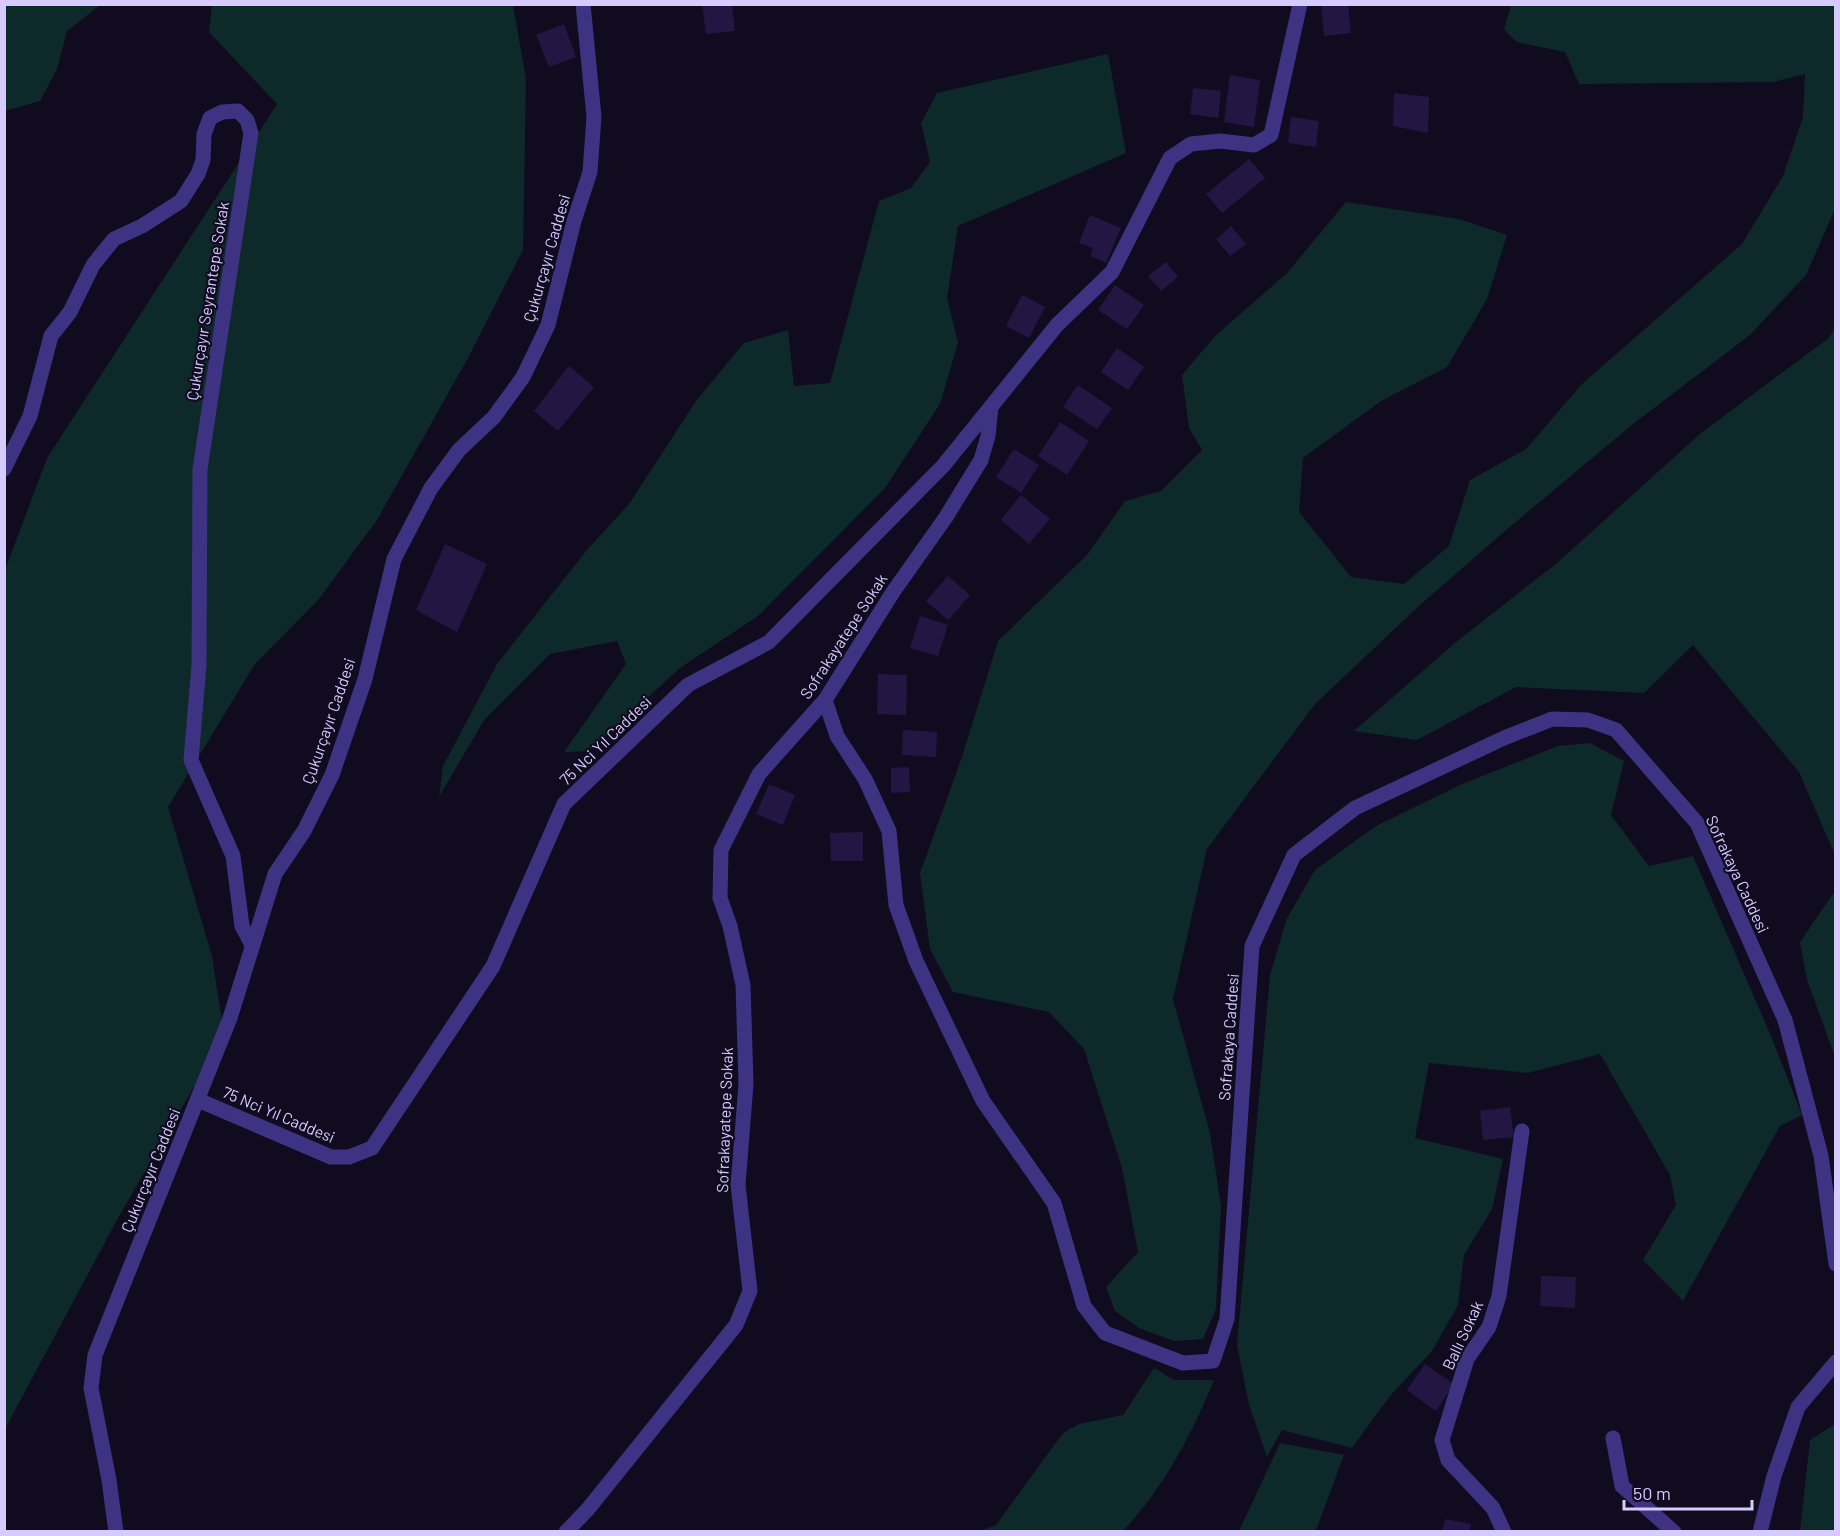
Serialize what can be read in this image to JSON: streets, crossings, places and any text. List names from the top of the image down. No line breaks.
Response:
{"streets":{"street":["Çukurçayır Caddesi","Çukurçayır Seyrantepe Sokak","Sofrakayatepe Sokak","75 Nci Yıl Caddesi","Sofrakaya Caddesi","Ballı Sokak"]},"crossings":[["Çukurçayır Caddesi","Çukurçayır Seyrantepe Sokak"],["Çukurçayır Caddesi","75 Nci Yıl Caddesi"],["Sofrakayatepe Sokak","75 Nci Yıl Caddesi"],["Sofrakayatepe Sokak","Sofrakaya Caddesi"]],"scale_bar":"50 m"}
